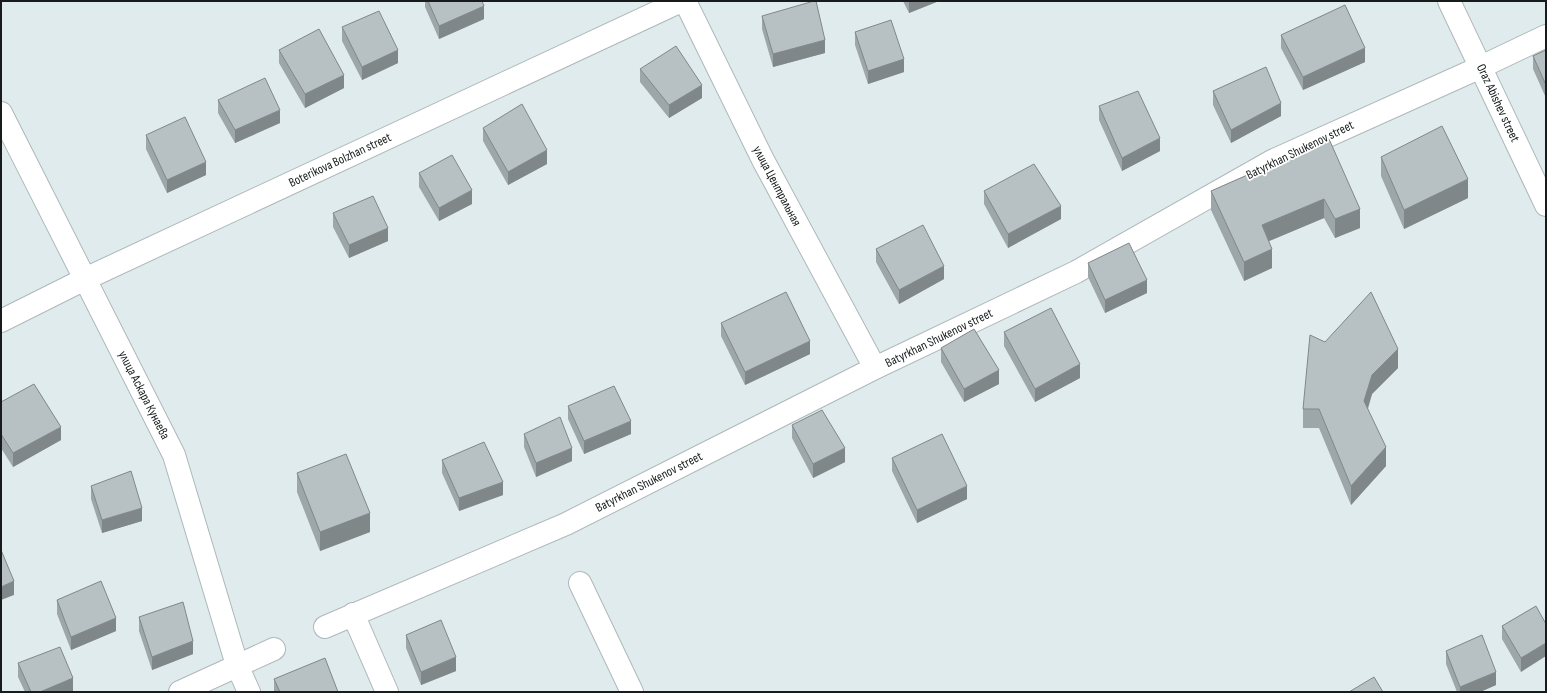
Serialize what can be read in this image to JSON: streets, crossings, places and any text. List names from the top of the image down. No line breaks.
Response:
{"streets":{"street":["Oraz Abishev street","Batyrkhan Shukenov street","Boterikova Bolzhan street","улица Центральная","улица Аскара Кунаева"]},"crossings":[["Oraz Abishev street","Batyrkhan Shukenov street"],["Batyrkhan Shukenov street","улица Центральная"],["Boterikova Bolzhan street","улица Аскара Кунаева"]]}
